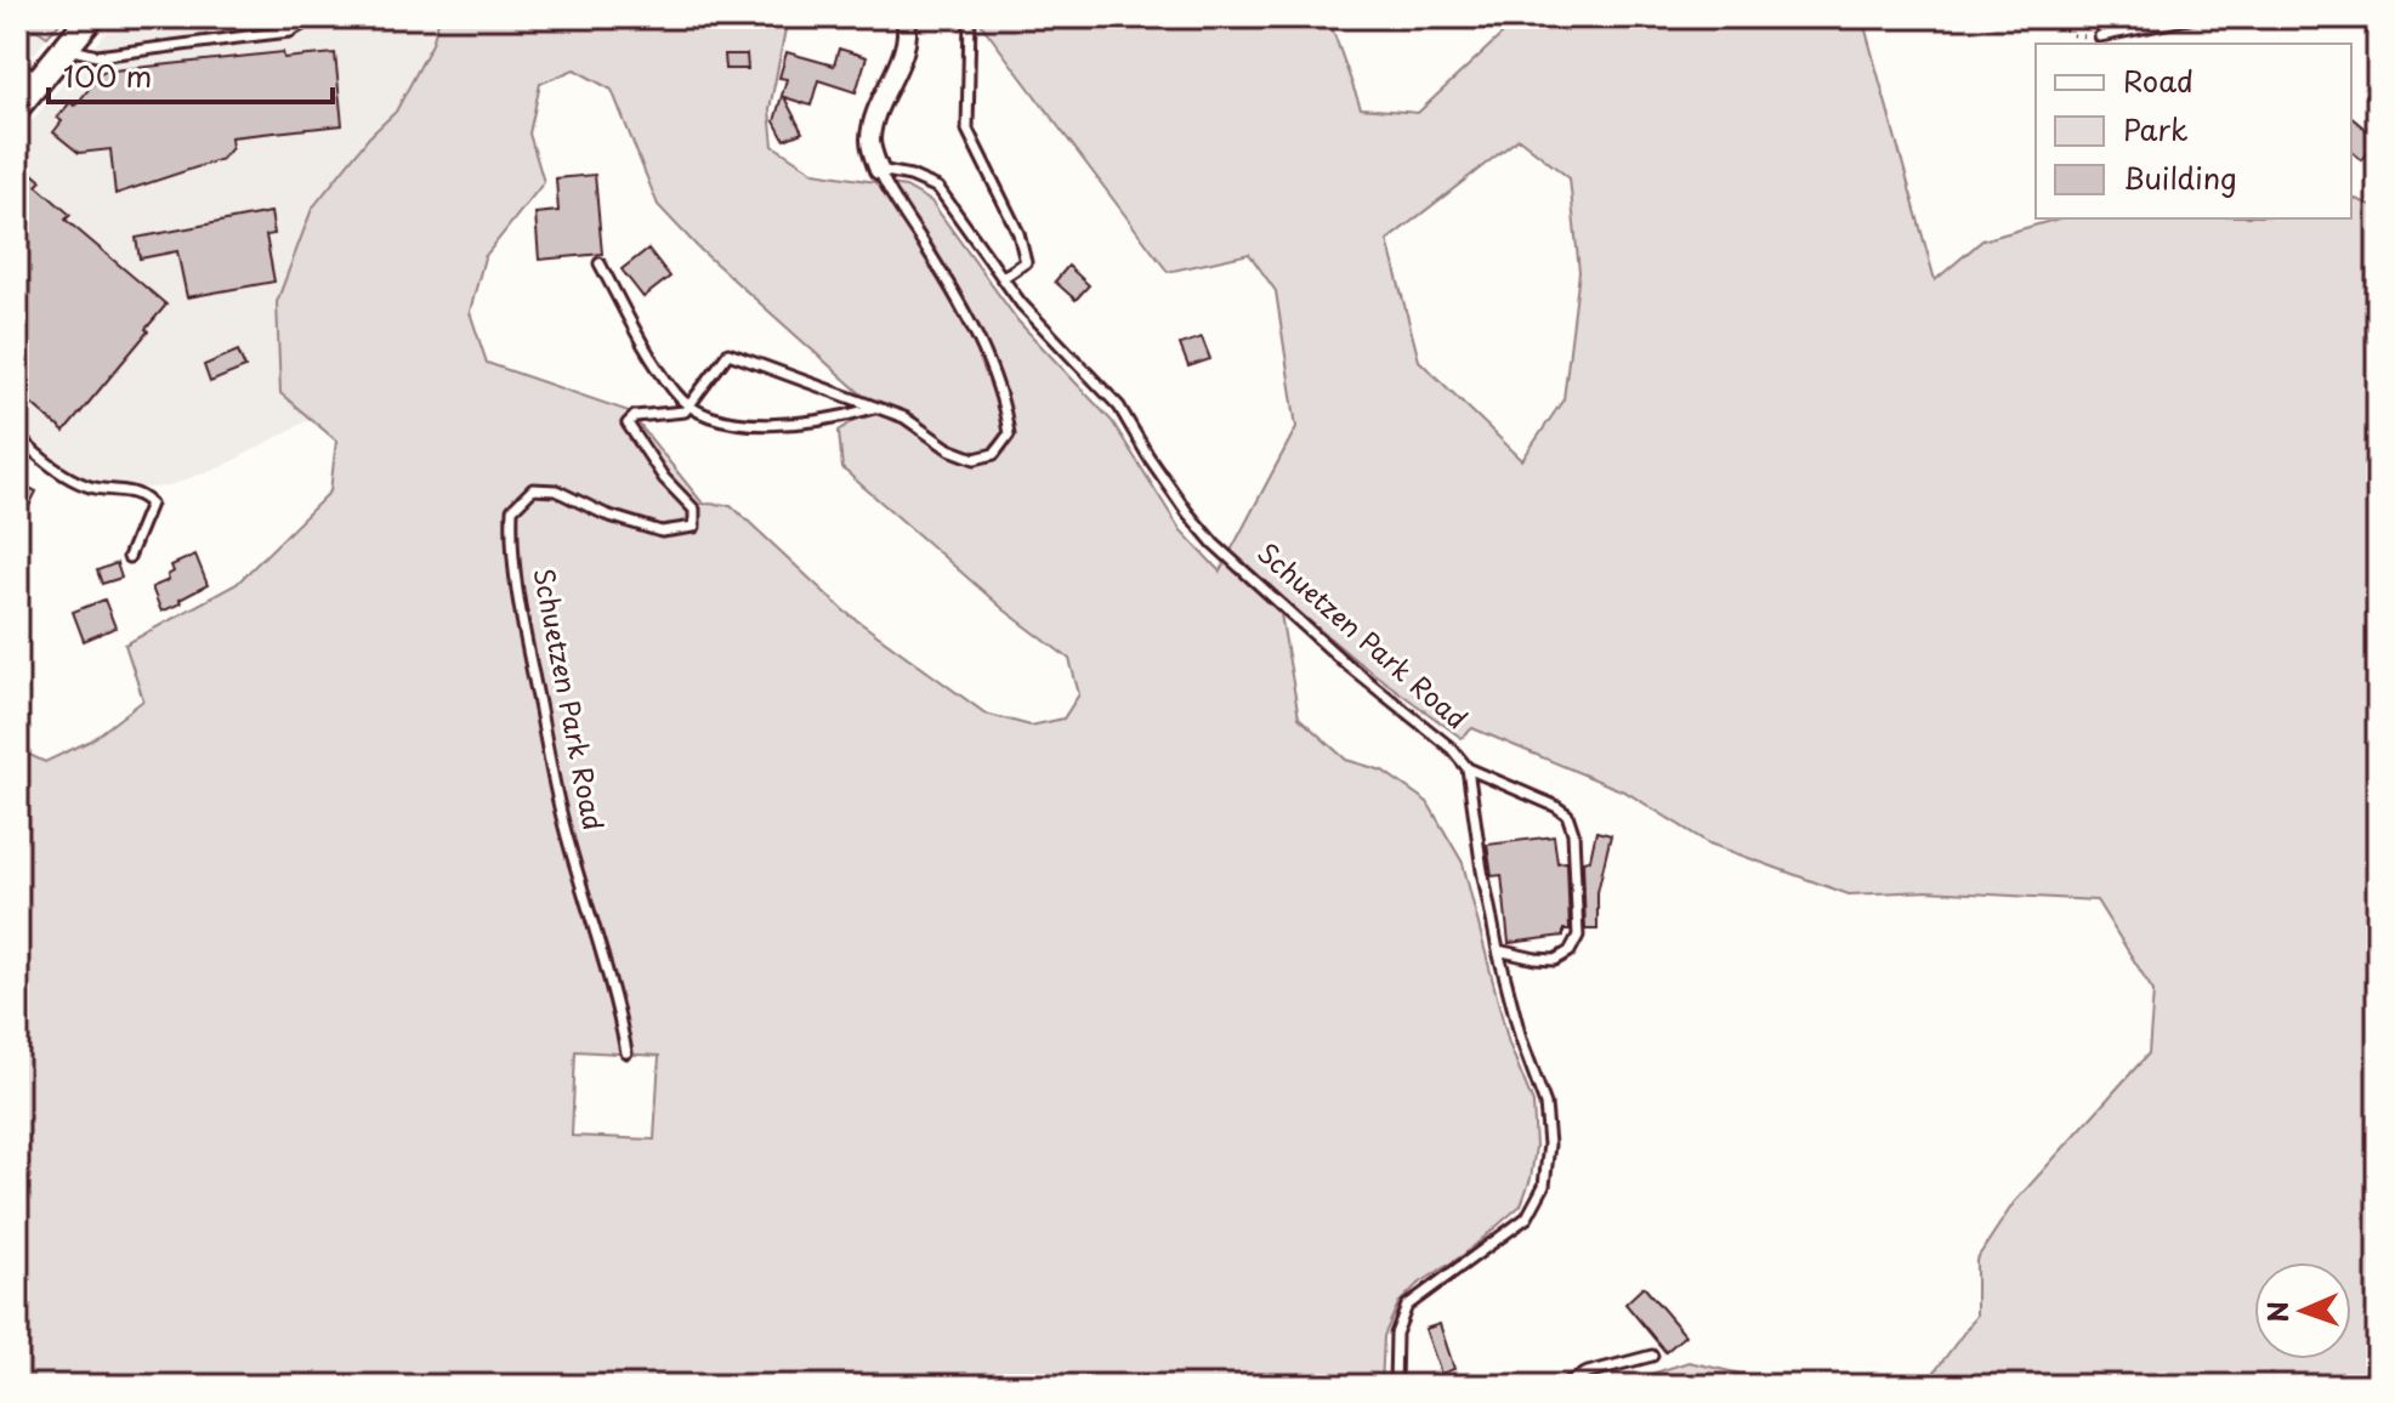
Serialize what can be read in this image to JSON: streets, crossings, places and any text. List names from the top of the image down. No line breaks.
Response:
{"streets":{"lane":["Schuetzen Park Road"]},"legend":["Road","Park","Building"],"scale_bar":"100 m","north":"left"}
